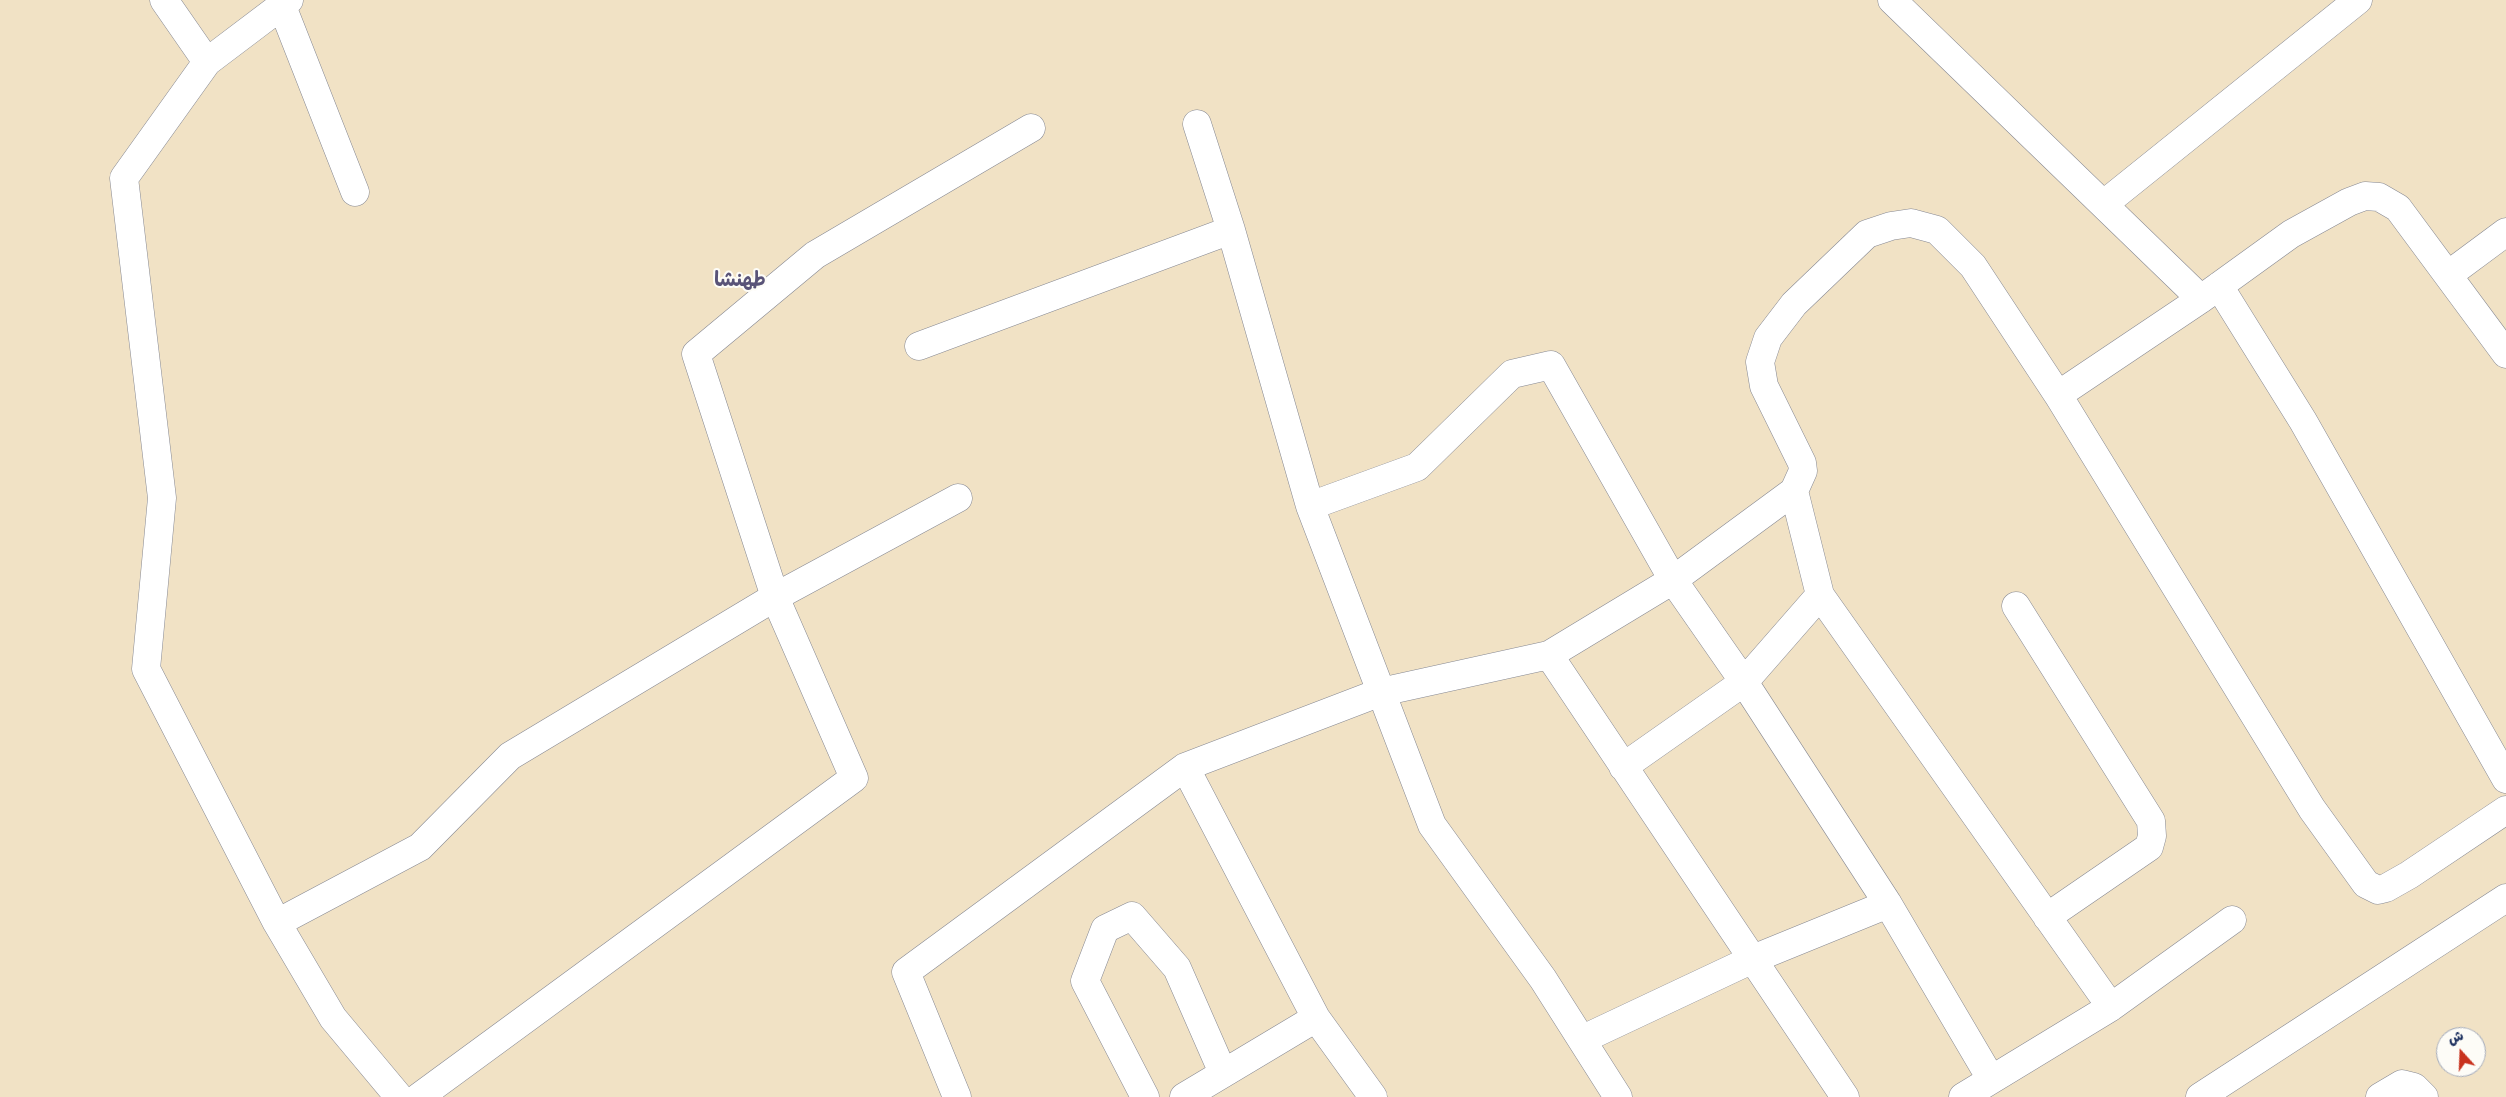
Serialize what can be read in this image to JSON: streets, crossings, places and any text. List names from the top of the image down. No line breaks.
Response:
{"districts":["طهنشا"],"north":"top"}
